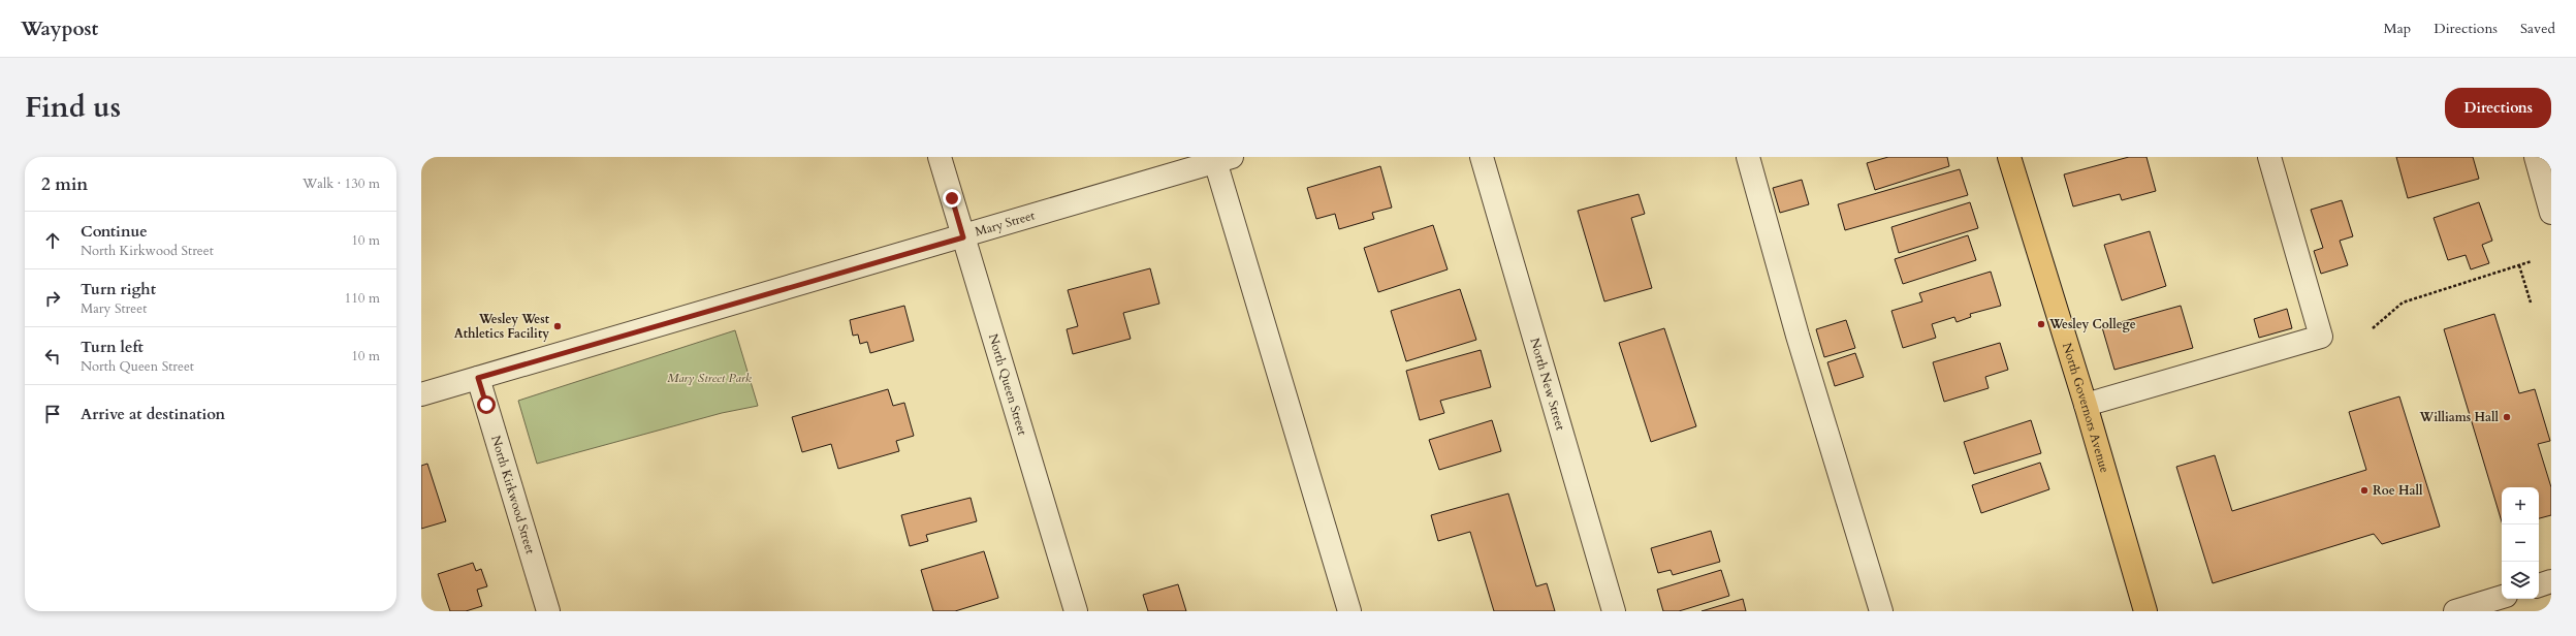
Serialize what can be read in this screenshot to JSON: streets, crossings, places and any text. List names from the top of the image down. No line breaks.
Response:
{"streets":{"main road":["North Governors Avenue"],"street":["Mary Street","North Queen Street","North New Street","North Kirkwood Street"]},"crossings":[["Mary Street","North Queen Street"],["Mary Street","North Kirkwood Street"]],"parks":["Mary Street Park"],"places":["Wesley College","Wesley West Athletics Facility","Williams Hall","Roe Hall"],"page":{"header":"Waypost","nav":["Map","Directions","Saved"],"title":"Find us","buttons":"Directions","heading":["2 min","Walk · 130 m"],"list":[["Continue","North Kirkwood Street","10 m"],["Turn right","Mary Street","110 m"],["Turn left","North Queen Street","10 m"],"Arrive at destination"],"map_buttons":["+","−"]}}
